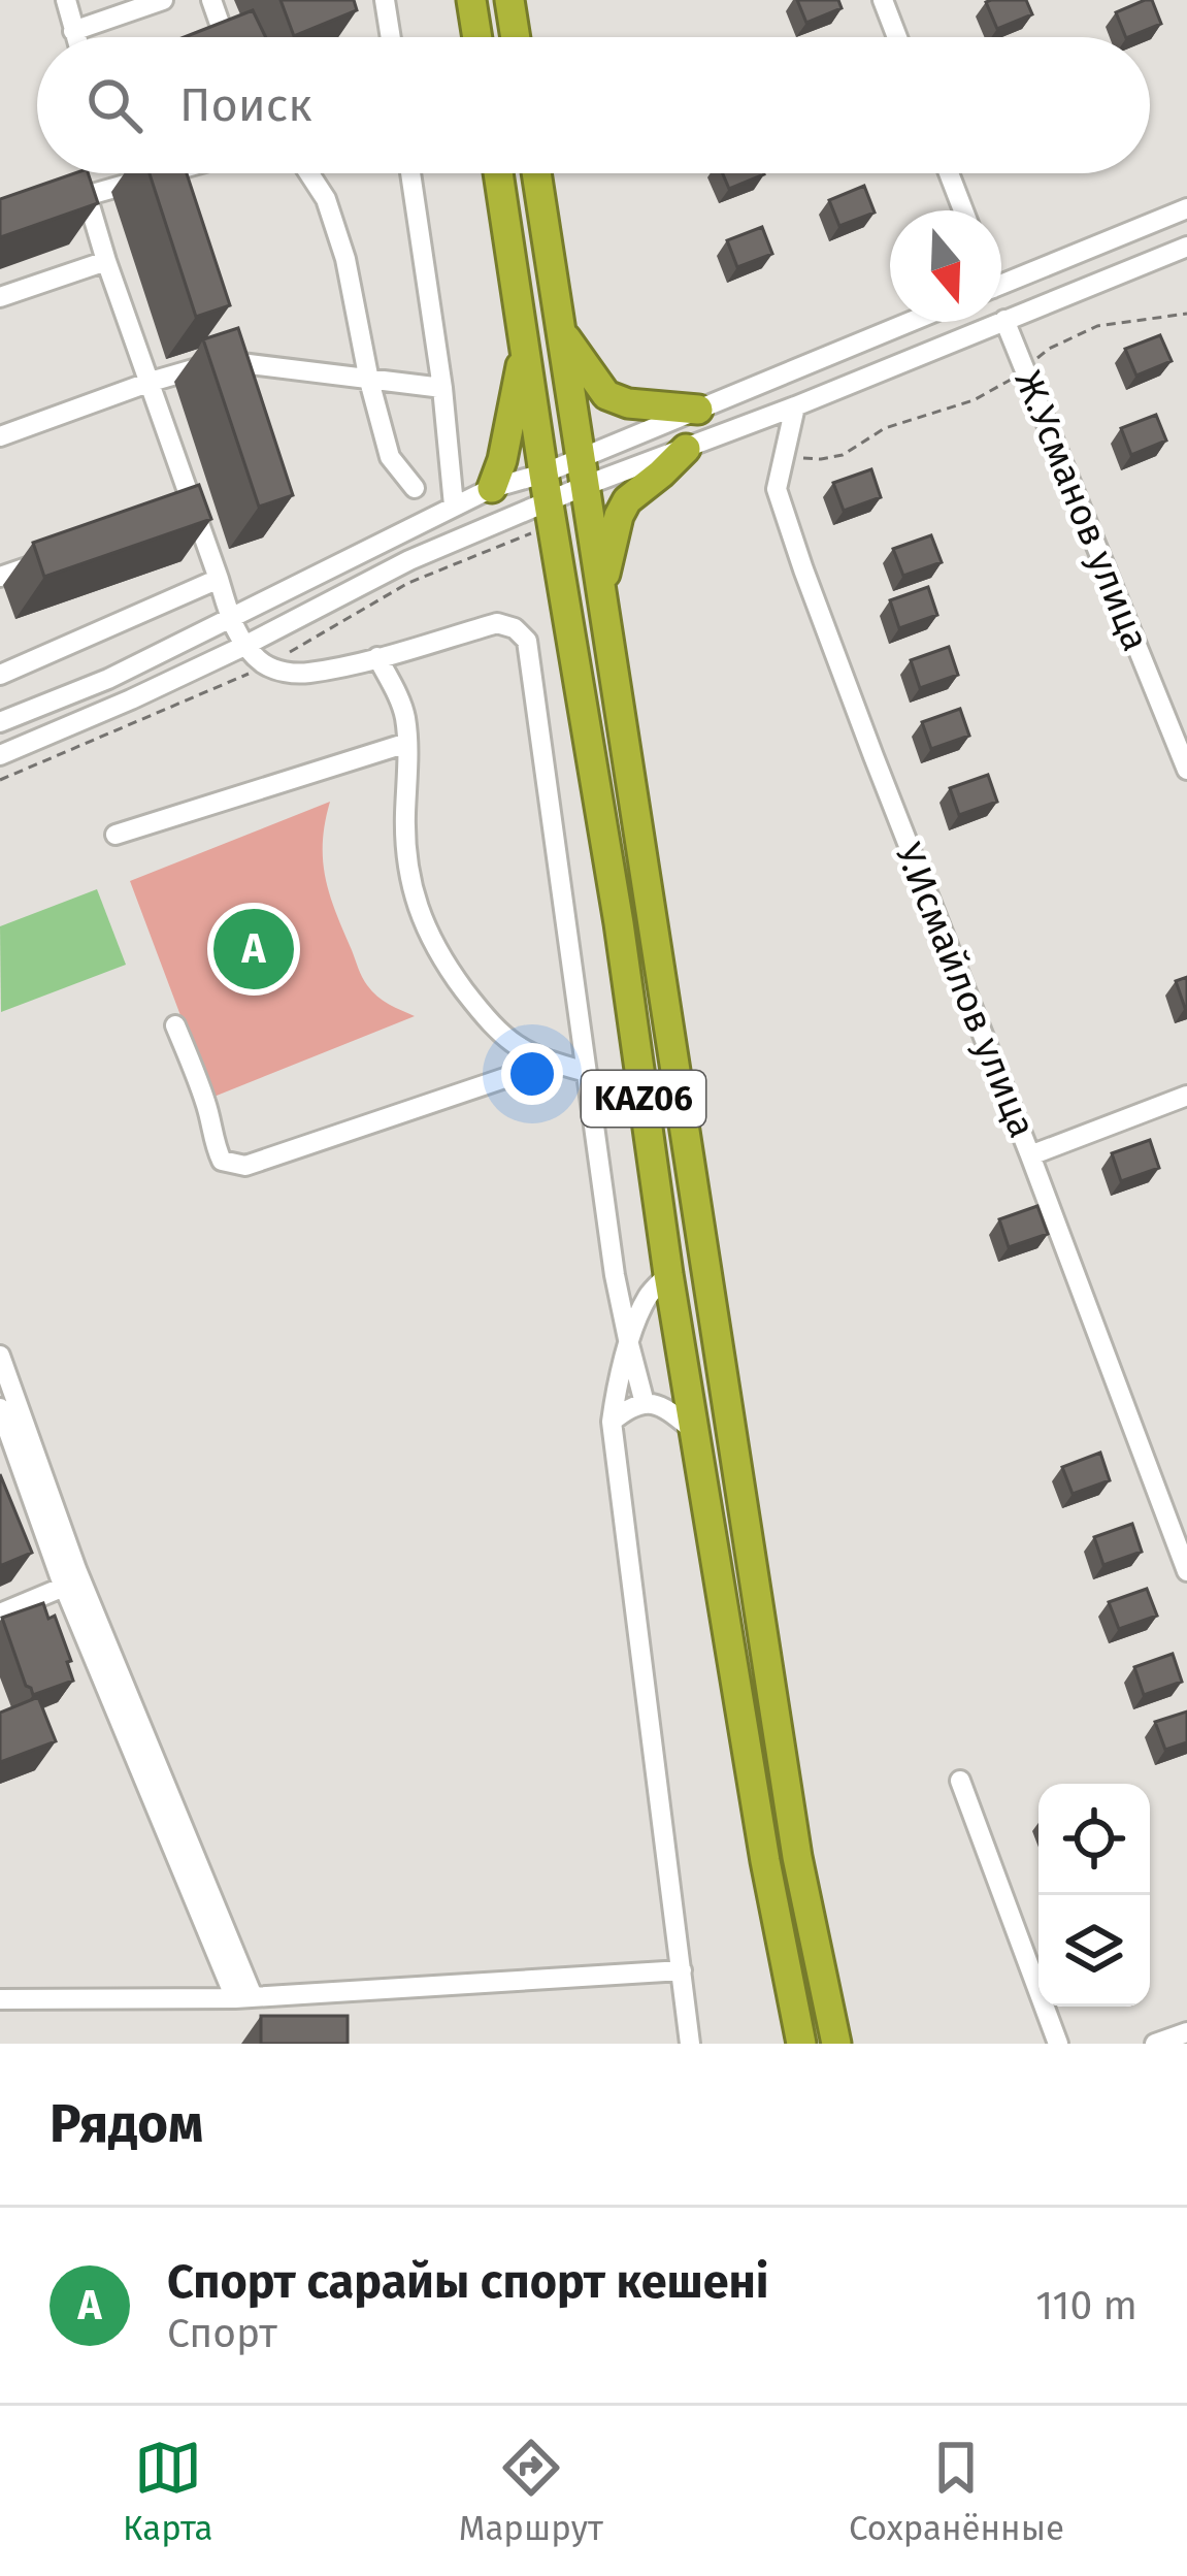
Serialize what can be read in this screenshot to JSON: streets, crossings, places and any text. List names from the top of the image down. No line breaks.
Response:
{"streets":{"highway":["KАZ06"],"street":["Ж.Усманов улица","У.Исмайлов улица"]},"north":"bottom","page":{"search":"Поиск","pins":"A","heading":"Рядом","list":[{"mark":"A","name":"Спорт сарайы спорт кешені","note":"Спорт","value":"110 m"}],"nav":["Карта","Маршрут","Сохранённые"]}}
